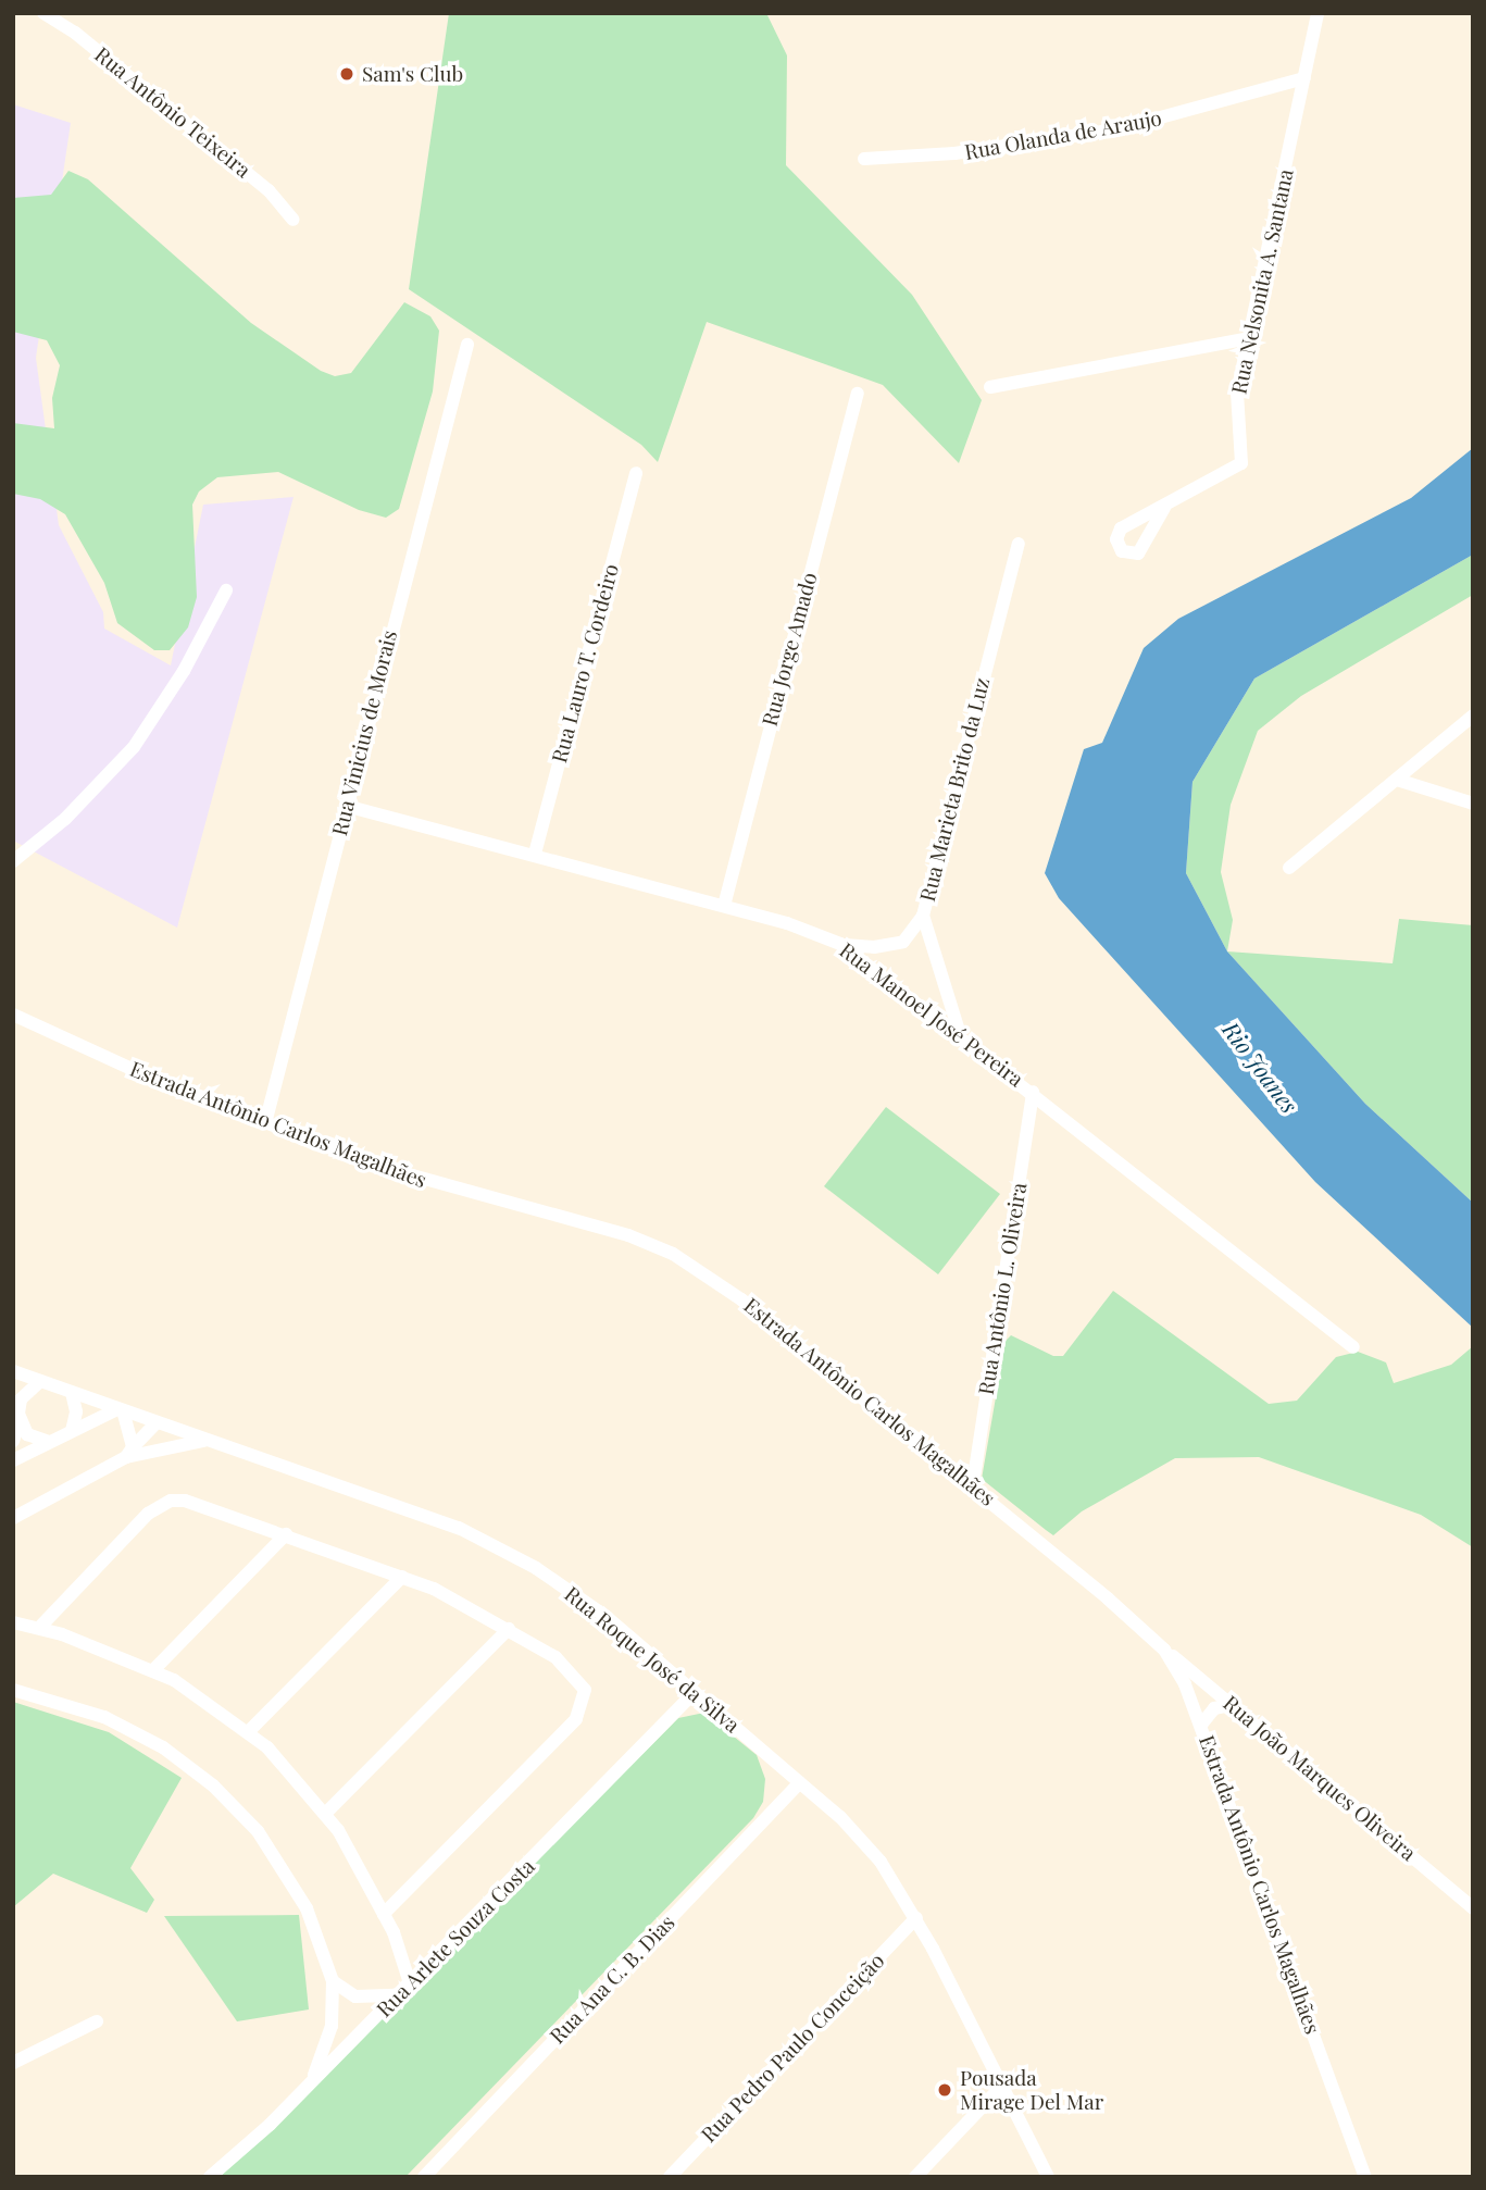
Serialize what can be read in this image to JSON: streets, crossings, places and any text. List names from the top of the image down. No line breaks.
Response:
{"streets":{"street":["Rua Antônio Teixeira","Rua Olanda de Araujo","Rua Nelsonita A. Santana","Rua Jorge Amado","Rua Lauro T. Cordeiro","Rua Vinicius de Morais","Rua Marieta Brito da Luz","Rua Manoel José Pereira","Estrada Antônio Carlos Magalhães","Rua Antônio L. Oliveira","Rua Roque José da Silva","Rua João Marques Oliveira","Rua Arlete Souza Costa","Rua Ana C. B. Dias","Rua Pedro Paulo Conceição"]},"crossings":[["Rua Olanda de Araujo","Rua Nelsonita A. Santana"],["Rua Jorge Amado","Rua Manoel José Pereira"],["Rua Lauro T. Cordeiro","Rua Manoel José Pereira"],["Rua Vinicius de Morais","Rua Manoel José Pereira"],["Rua Vinicius de Morais","Estrada Antônio Carlos Magalhães"],["Rua Marieta Brito da Luz","Rua Manoel José Pereira"],["Rua Manoel José Pereira","Rua Antônio L. Oliveira"],["Estrada Antônio Carlos Magalhães","Rua Antônio L. Oliveira"],["Estrada Antônio Carlos Magalhães","Rua João Marques Oliveira"],["Rua Roque José da Silva","Rua Arlete Souza Costa"],["Rua Roque José da Silva","Rua Ana C. B. Dias"],["Rua Roque José da Silva","Rua Pedro Paulo Conceição"]],"water":["Rio Joanes"],"places":["Sam's Club","Pousada Mirage Del Mar"]}
